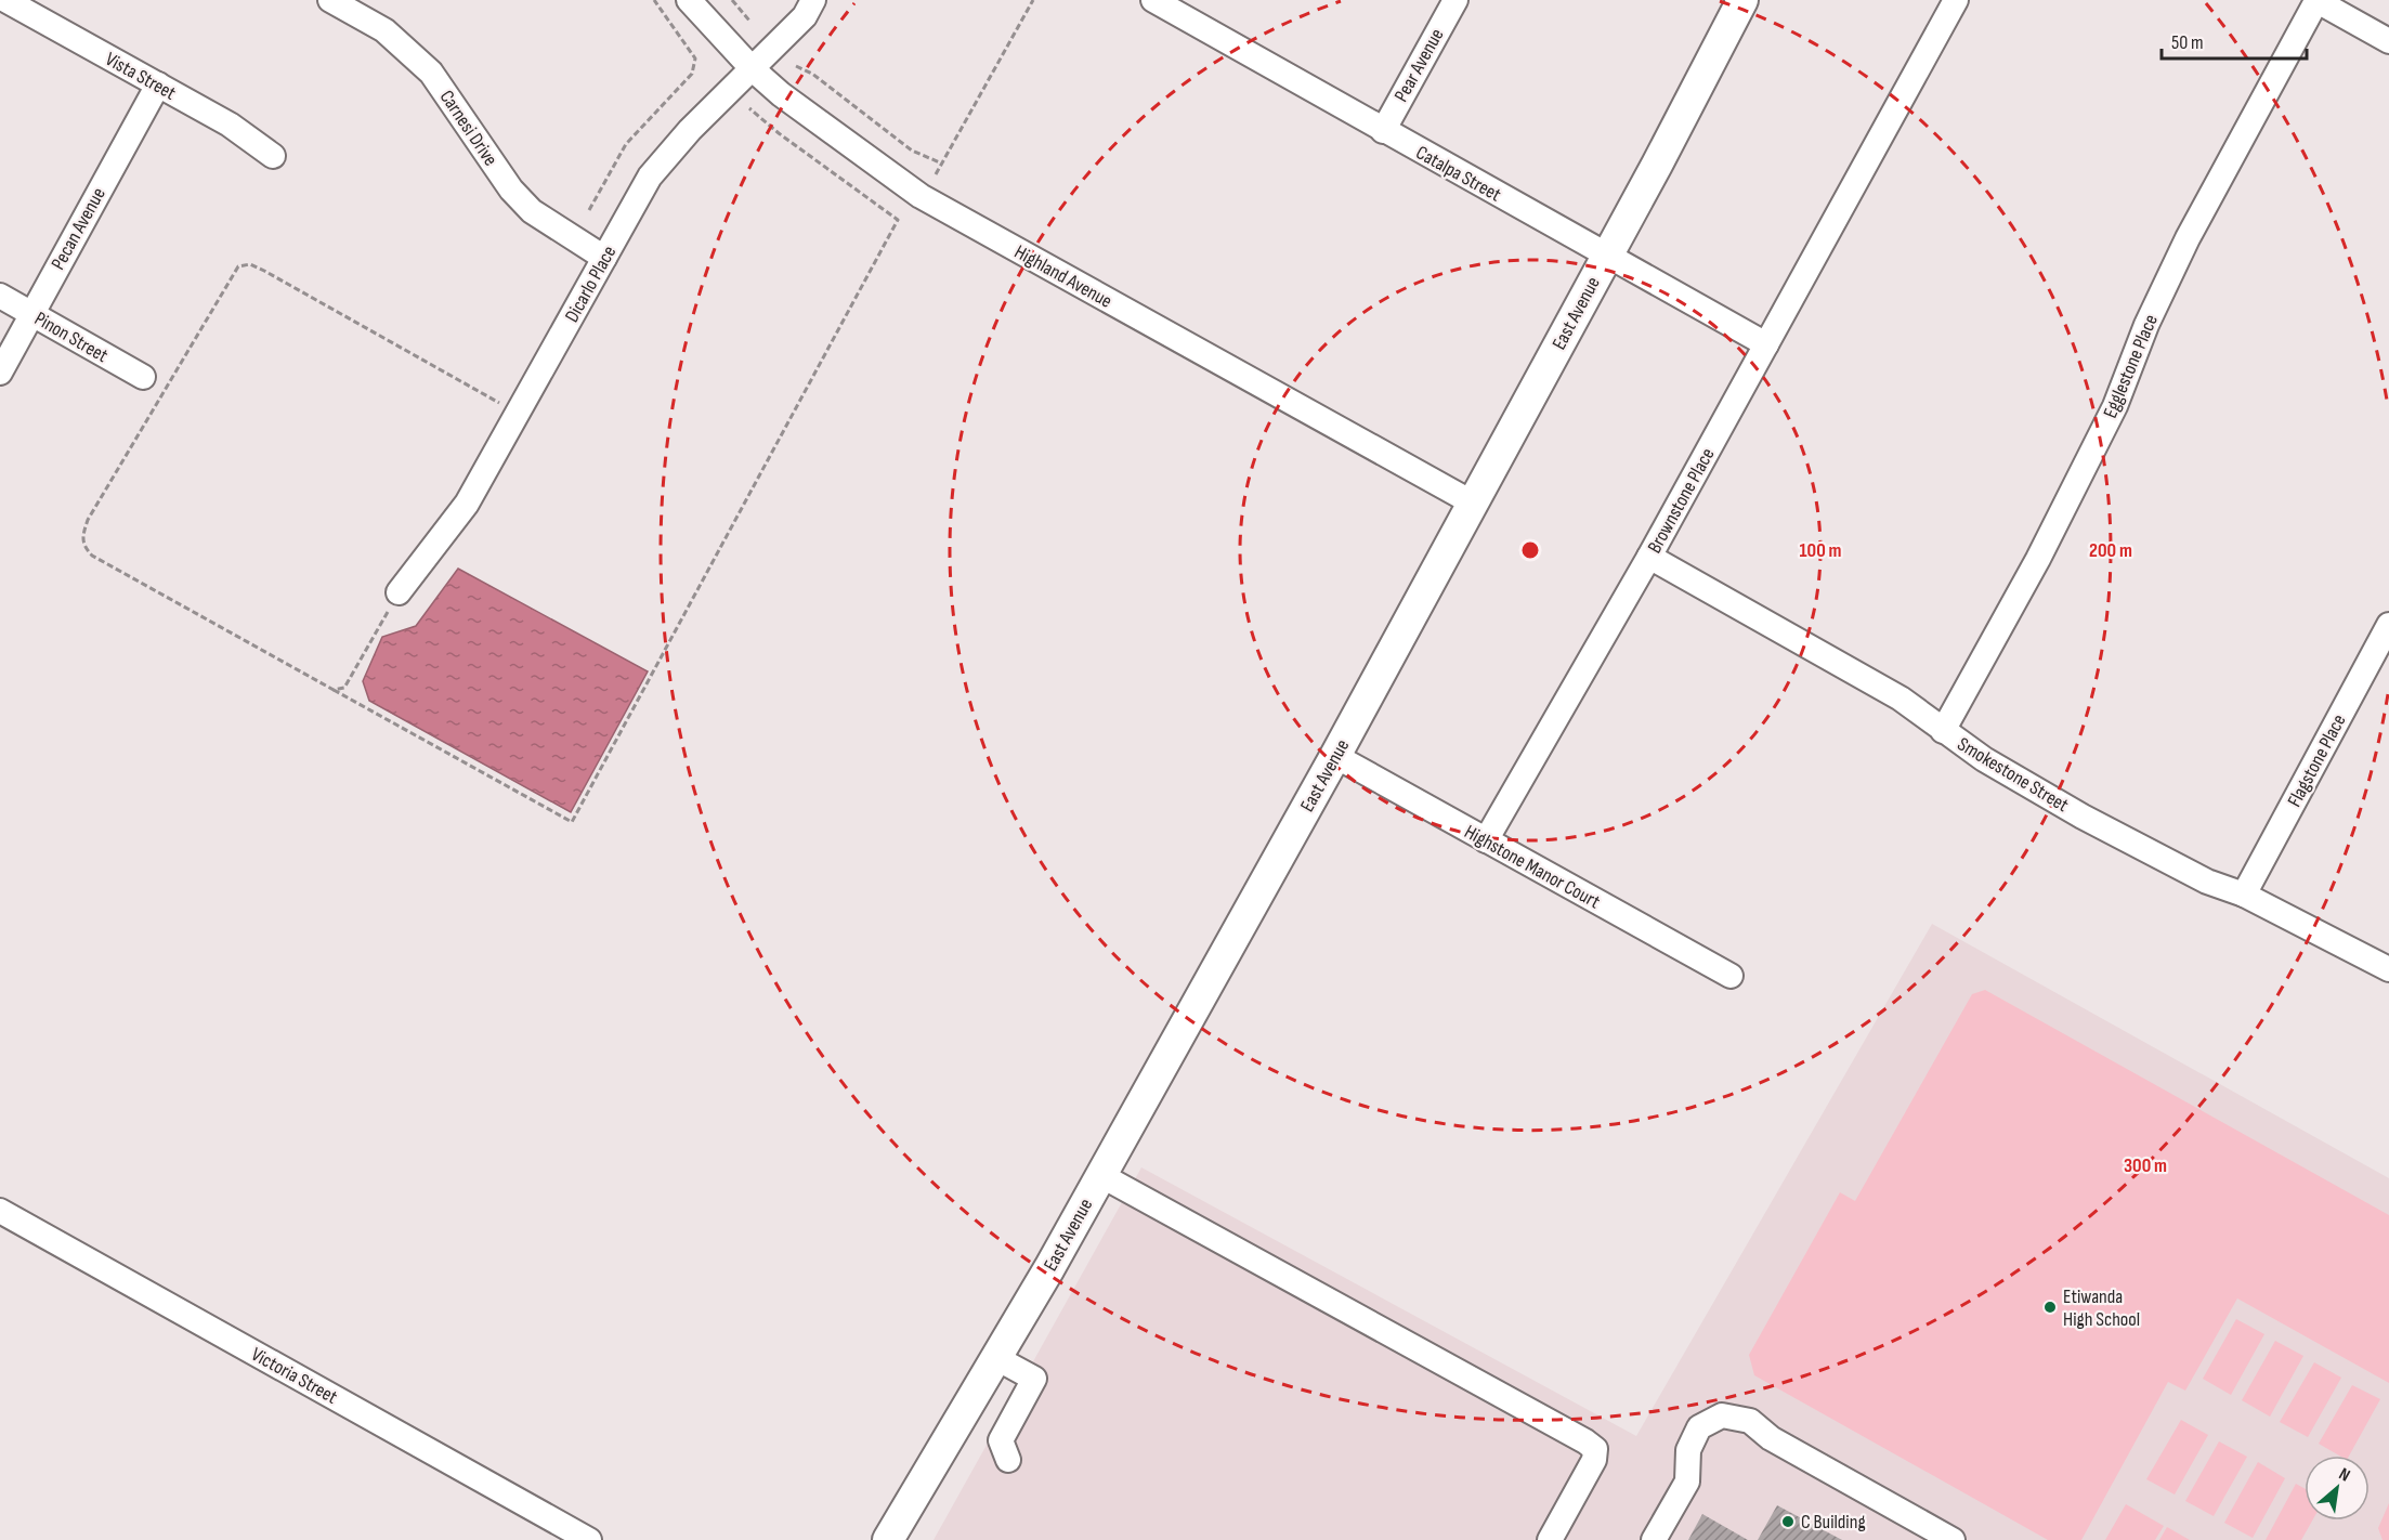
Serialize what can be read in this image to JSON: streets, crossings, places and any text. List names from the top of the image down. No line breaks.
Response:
{"streets":{"main road":["East Avenue"],"street":["Pear Avenue","Vista Street","Carnesi Drive","Catalpa Street","Pecan Avenue","Highland Avenue","Dicarlo Place","Pinon Street","Egglestone Place","Brownstone Place","Flagstone Place","Smokestone Street","Highstone Manor Court","Victoria Street"]},"crossings":[["Pear Avenue","Catalpa Street"],["Vista Street","Pecan Avenue"],["Carnesi Drive","Dicarlo Place"],["Catalpa Street","East Avenue"],["Catalpa Street","Brownstone Place"],["Pecan Avenue","Pinon Street"],["Highland Avenue","Dicarlo Place"],["Highland Avenue","East Avenue"],["East Avenue","Highstone Manor Court"],["Egglestone Place","Smokestone Street"],["Brownstone Place","Smokestone Street"],["Brownstone Place","Highstone Manor Court"],["Flagstone Place","Smokestone Street"]],"places":["Etiwanda High School","C Building"],"scale_bar":"50 m","north":"top right","rings":["100 m","200 m","300 m"]}
